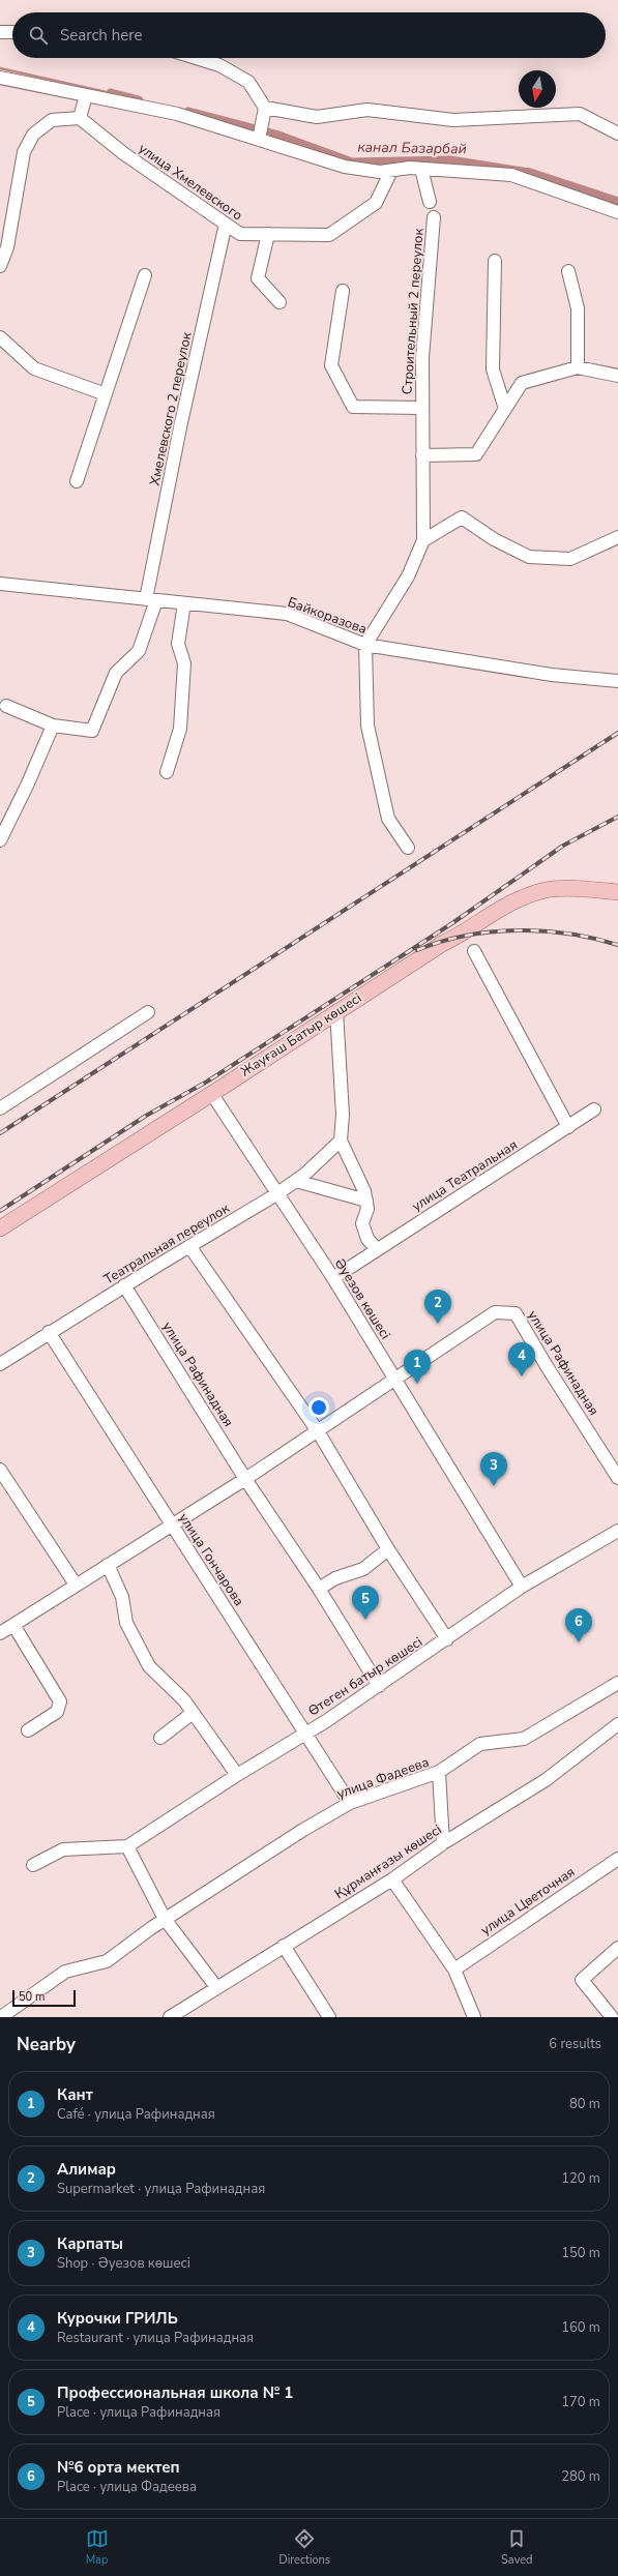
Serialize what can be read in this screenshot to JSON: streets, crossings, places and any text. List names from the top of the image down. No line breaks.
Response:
{"streets":{"main road":["Жауғаш Батыр көшесі"],"street":["улица Хмелевского","Строительный 2 переулок","Хмелевского 2 переулок","Байкоразова","улица Театральная","Театральная переулок","Әуезов көшесі","улица Рафинадная","улица Гончарова","Өтеген батыр көшесі","улица Фадеева","Құрманғазы көшесі","улица Цветочная"]},"crossings":[["улица Хмелевского","Хмелевского 2 переулок"],["Строительный 2 переулок","Байкоразова"],["Хмелевского 2 переулок","Байкоразова"],["Жауғаш Батыр көшесі","Әуезов көшесі"],["улица Театральная","Әуезов көшесі"],["Театральная переулок","Әуезов көшесі"],["Театральная переулок","улица Рафинадная"],["Театральная переулок","улица Гончарова"],["Әуезов көшесі","улица Рафинадная"],["Әуезов көшесі","Өтеген батыр көшесі"],["улица Рафинадная","улица Гончарова"],["улица Рафинадная","Өтеген батыр көшесі"],["улица Гончарова","Өтеген батыр көшесі"],["улица Гончарова","улица Фадеева"]],"water":["канал Базарбай"],"scale_bar":"50 m","north":"bottom","page":{"search":"Search here","pins":["2","4","1","3","5","6"],"scale":"50 m","heading":["Nearby","6 results"],"list":[{"mark":"1","name":"Кант","note":"Café · улица Рафинадная","value":"80 m"},{"mark":"2","name":"Алимар","note":"Supermarket · улица Рафинадная","value":"120 m"},{"mark":"3","name":"Карпаты","note":"Shop · Әуезов көшесі","value":"150 m"},{"mark":"4","name":"Курочки ГРИЛЬ","note":"Restaurant · улица Рафинадная","value":"160 m"},{"mark":"5","name":"Профессиональная школа № 1","note":"Place · улица Рафинадная","value":"170 m"},{"mark":"6","name":"№6 орта мектеп","note":"Place · улица Фадеева","value":"280 m"}],"nav":["Map","Directions","Saved"]}}
